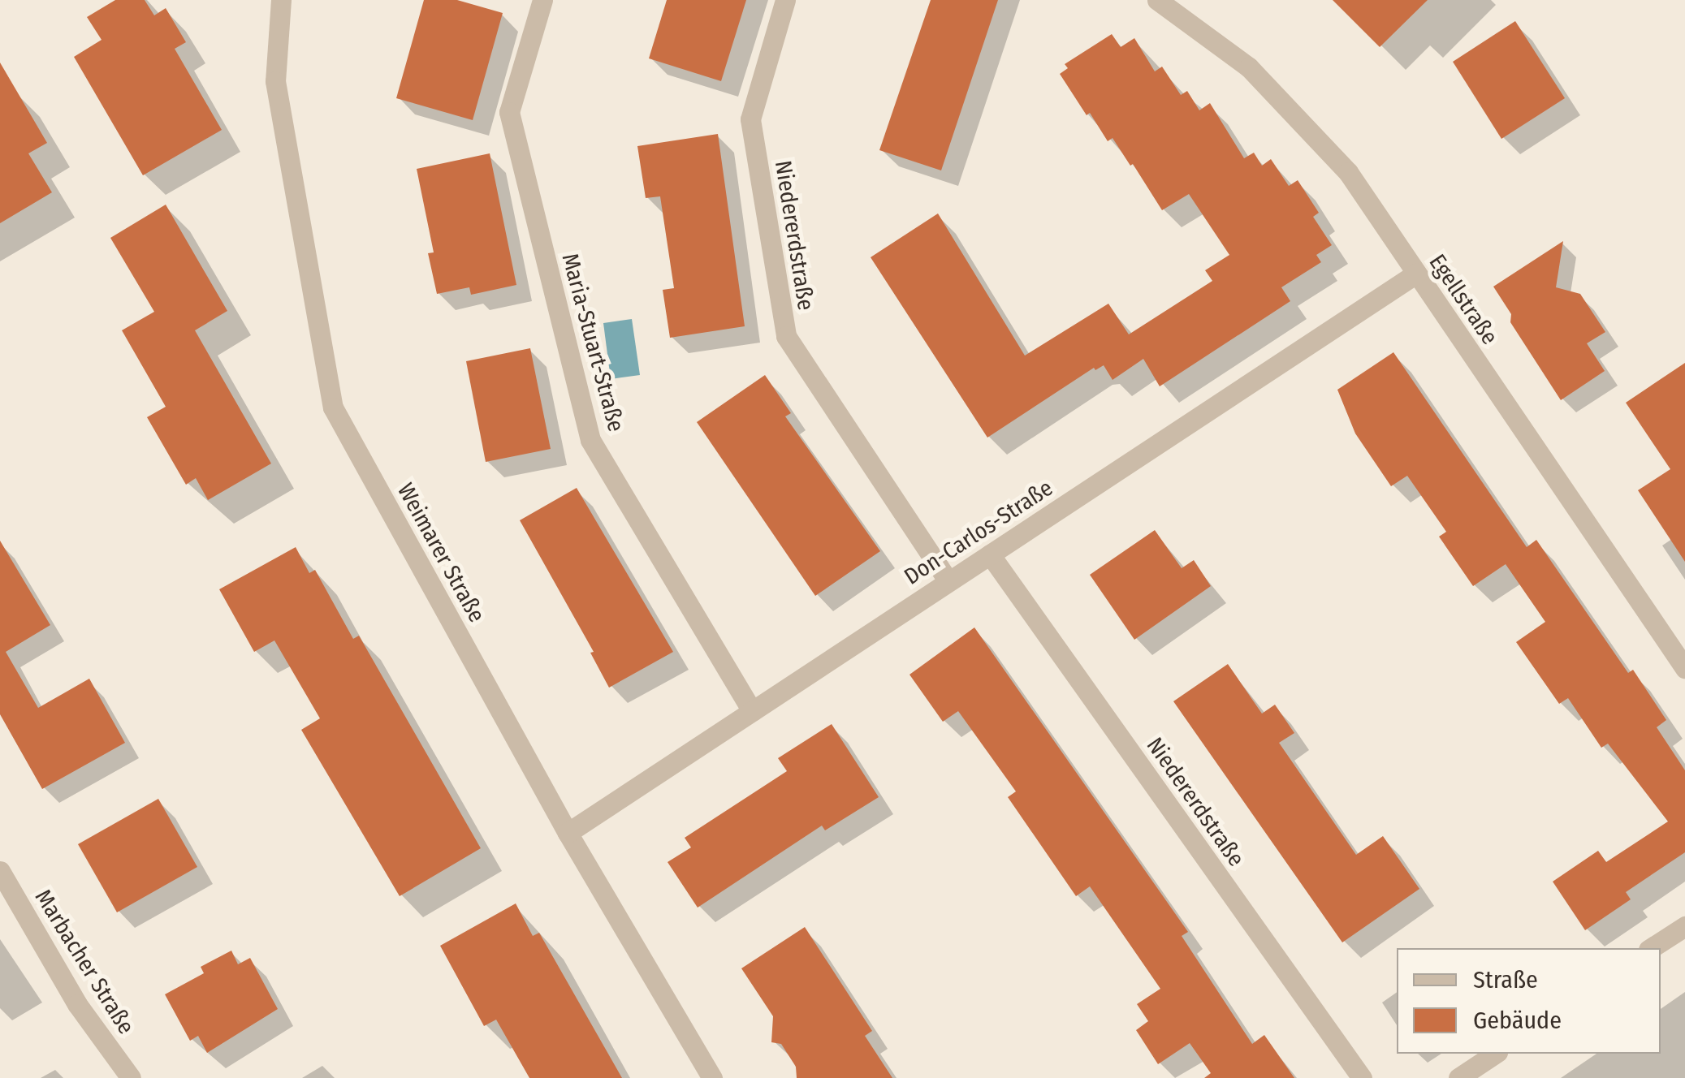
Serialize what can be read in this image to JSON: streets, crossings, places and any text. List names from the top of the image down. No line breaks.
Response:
{"streets":{"street":["Niedererdstraße","Egellstraße","Maria-Stuart-Straße","Don-Carlos-Straße","Weimarer Straße","Marbacher Straße"]},"crossings":[["Niedererdstraße","Don-Carlos-Straße"],["Egellstraße","Don-Carlos-Straße"],["Maria-Stuart-Straße","Don-Carlos-Straße"],["Don-Carlos-Straße","Weimarer Straße"]],"legend":["Straße","Gebäude"]}
